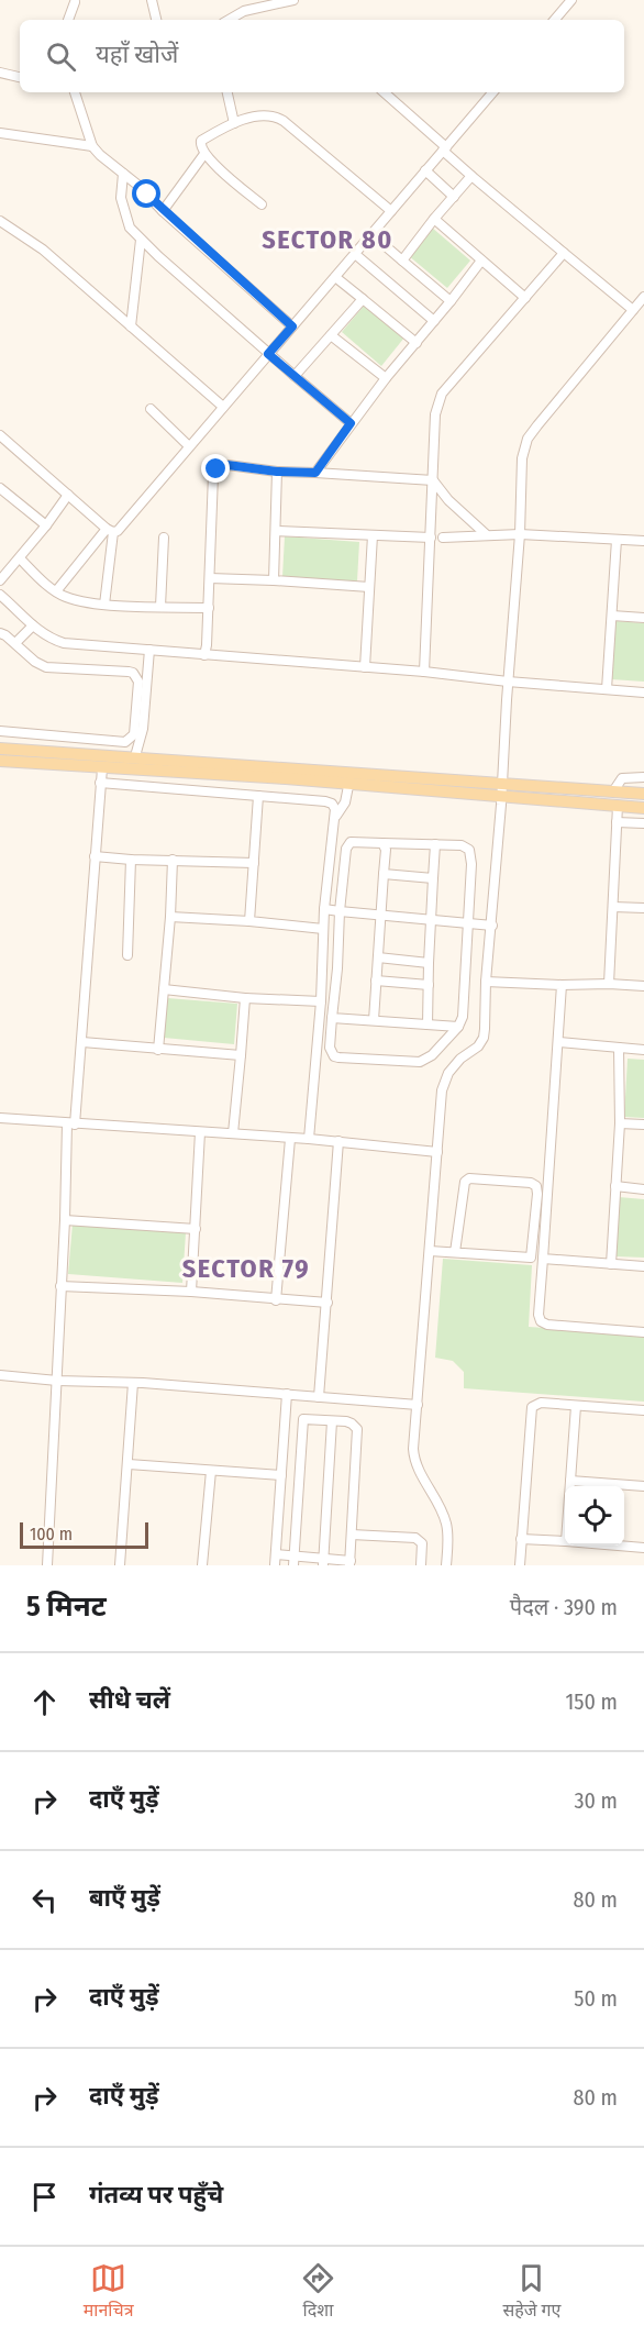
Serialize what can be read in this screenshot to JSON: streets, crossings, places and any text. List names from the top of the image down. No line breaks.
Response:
{"districts":["SECTOR 80","SECTOR 79"],"scale_bar":"100 m","page":{"search":"यहाँ खोजें","scale":"100 m","heading":["5 मिनट","पैदल · 390 m"],"list":[["सीधे चलें","150 m"],["दाएँ मुड़ें","30 m"],["बाएँ मुड़ें","80 m"],["दाएँ मुड़ें","50 m"],["दाएँ मुड़ें","80 m"],"गंतव्य पर पहुँचे"],"nav":["मानचित्र","दिशा","सहेजे गए"]}}
